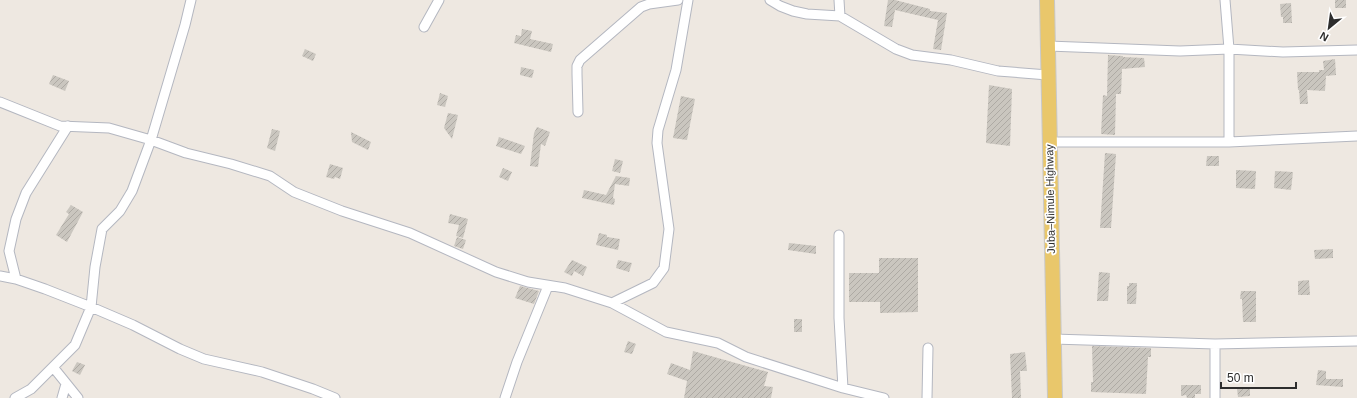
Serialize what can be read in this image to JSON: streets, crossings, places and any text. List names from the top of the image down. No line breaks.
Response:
{"streets":{"main road":["Juba–Nimule Highway"]},"scale_bar":"50 m","north":"bottom left"}
